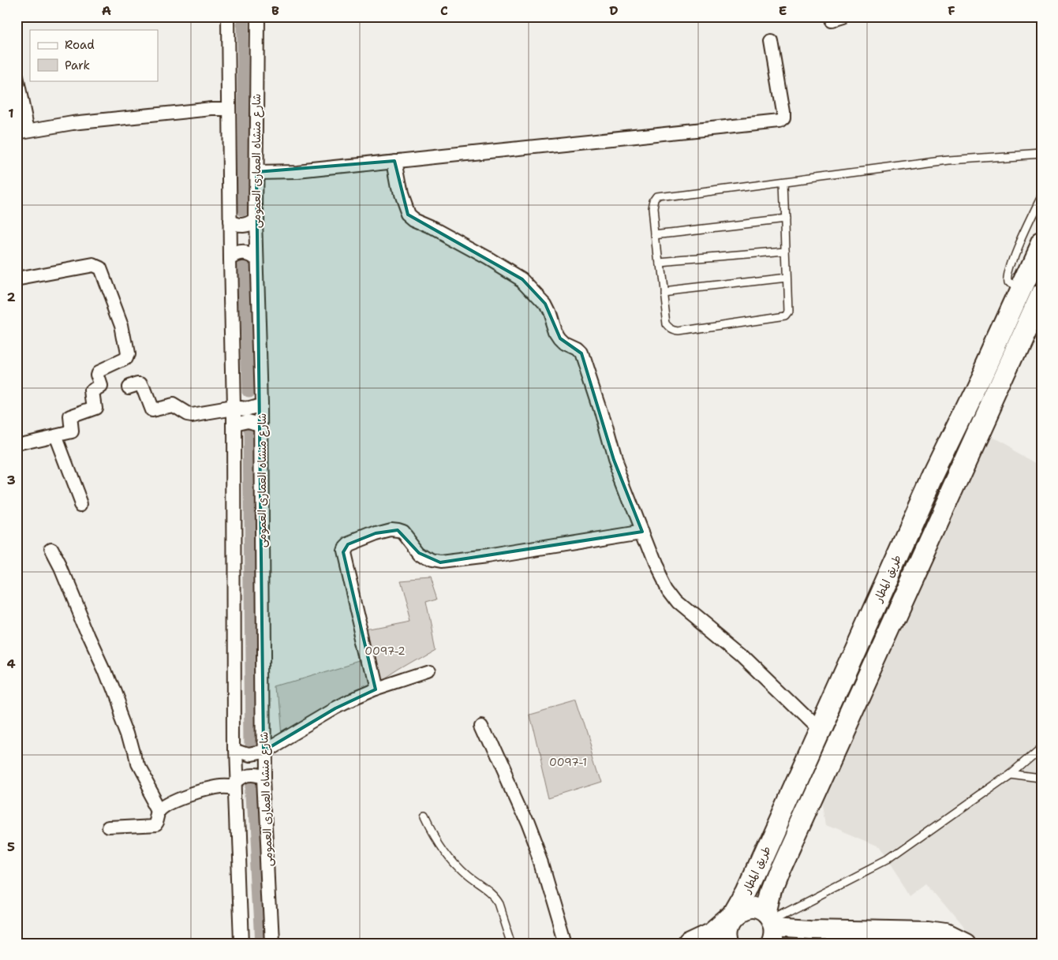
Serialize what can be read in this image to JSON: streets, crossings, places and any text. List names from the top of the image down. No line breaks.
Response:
{"streets":{"main road":["طريق المطار"],"street":["شارع منشاه العمارى العمومى"]},"parks":["0097-2","0097-1"],"legend":["Road","Park"],"grid":{"columns":["A","B","C","D","E","F"],"rows":["1","2","3","4","5"]}}
